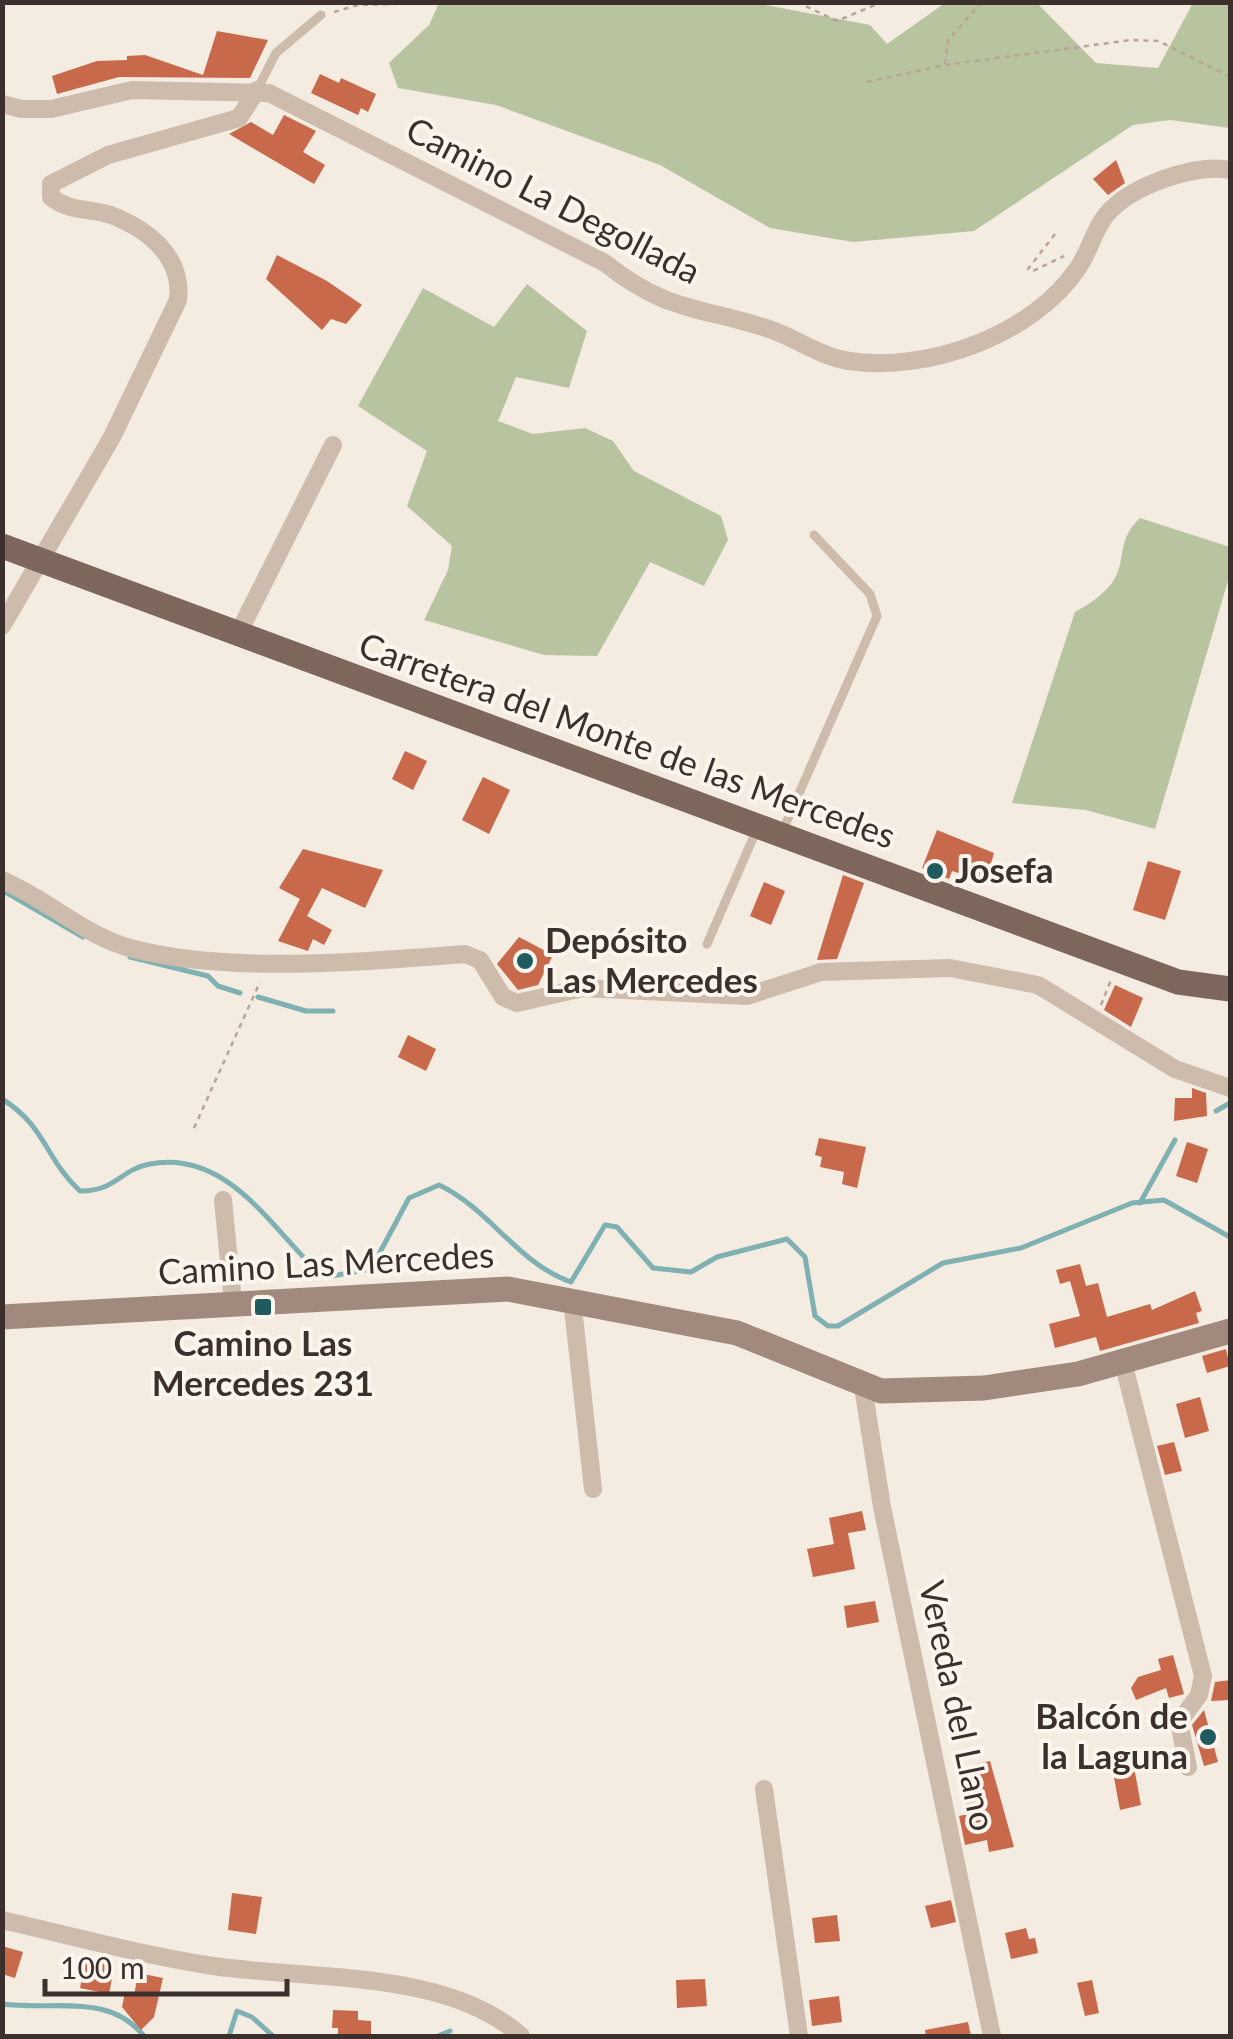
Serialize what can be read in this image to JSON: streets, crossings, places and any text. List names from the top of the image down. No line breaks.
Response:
{"streets":{"main road":["Carretera del Monte de las Mercedes","Camino Las Mercedes"],"street":["Camino La Degollada","Vereda del Llano"]},"crossings":[["Camino Las Mercedes","Vereda del Llano"]],"places":{"other":["Josefa","Depósito Las Mercedes","Balcón de la Laguna"],"transit":["Camino Las Mercedes 231"]},"scale_bar":"100 m"}
